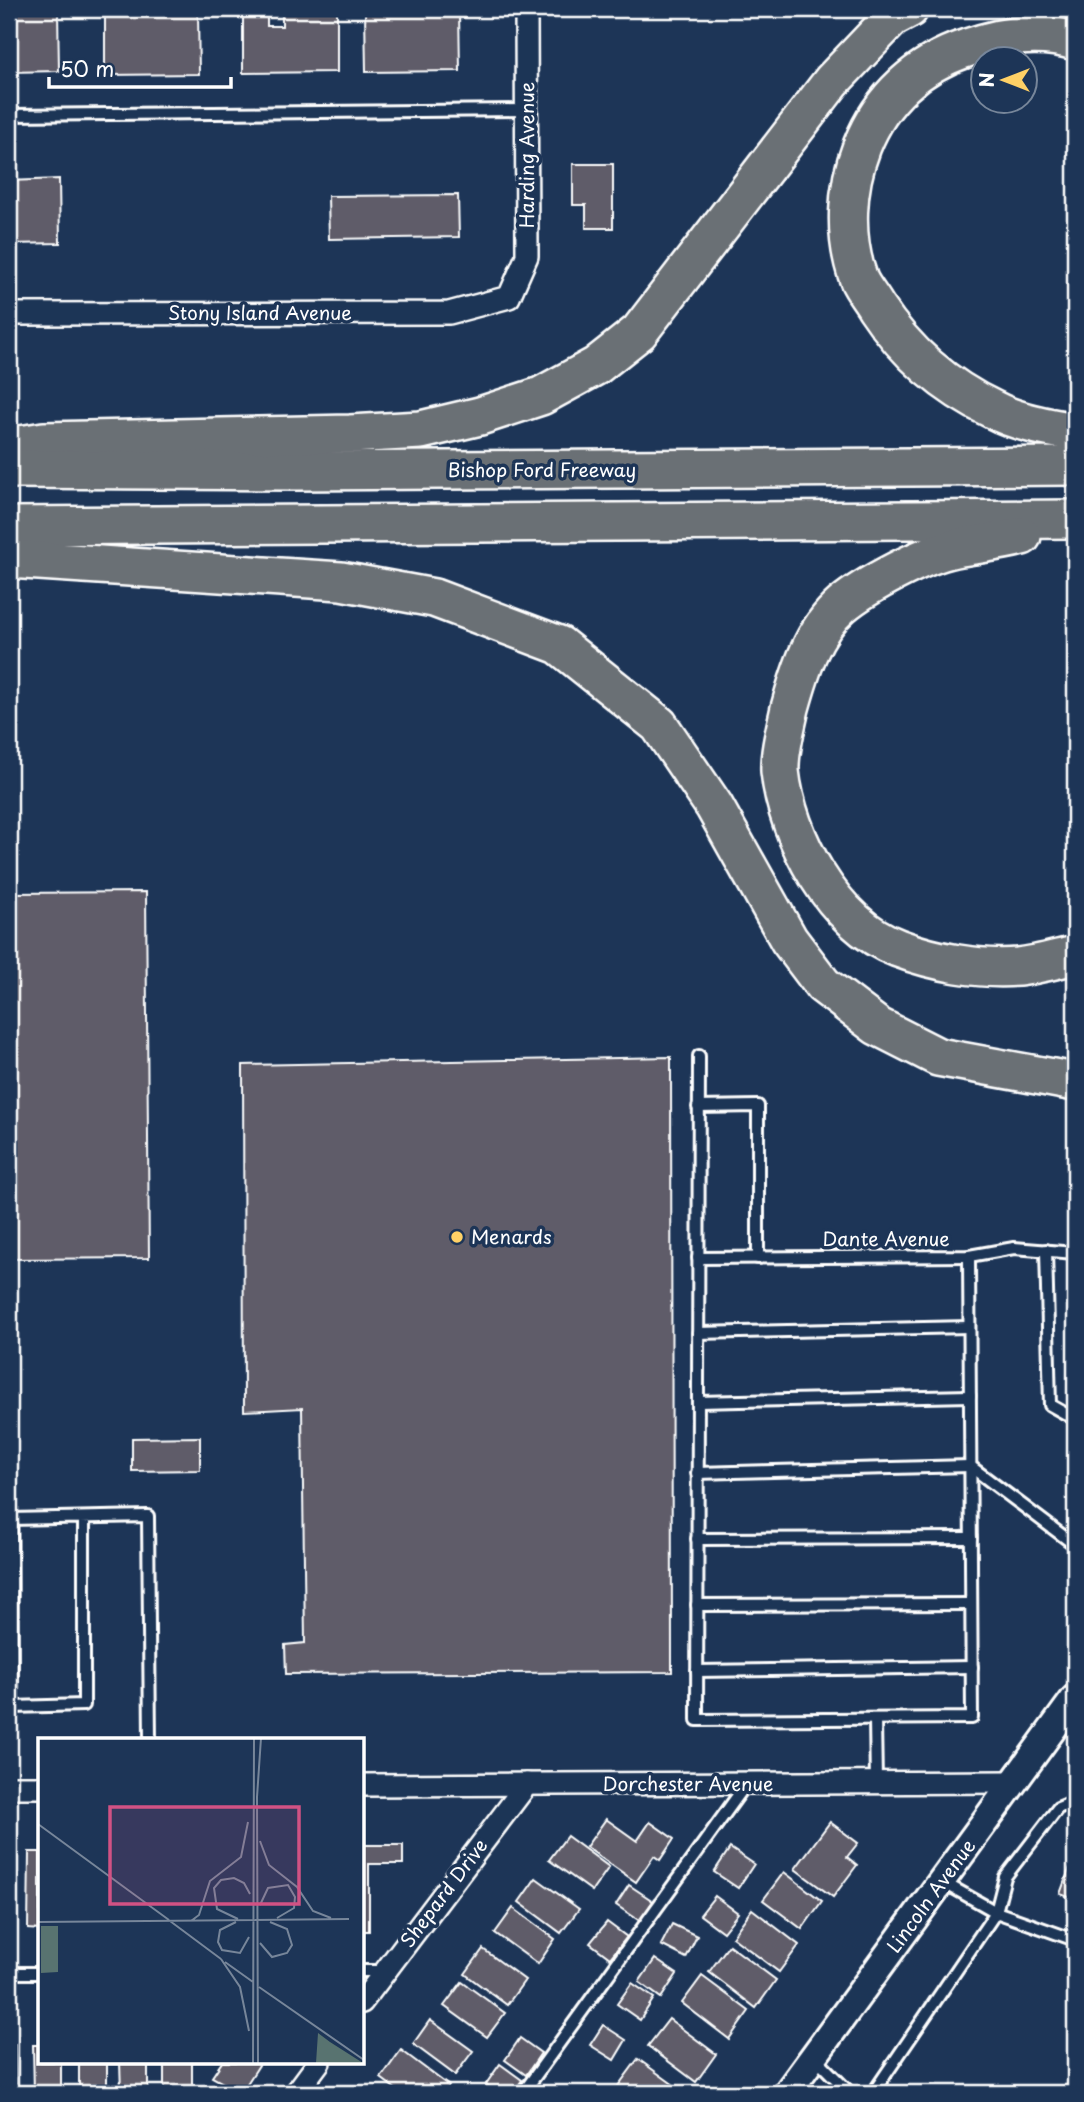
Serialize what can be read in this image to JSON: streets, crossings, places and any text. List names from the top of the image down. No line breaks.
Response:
{"streets":{"highway":["Bishop Ford Freeway"],"street":["Harding Avenue","Stony Island Avenue","Dorchester Avenue","Shepard Drive","Lincoln Avenue"],"lane":["Dante Avenue"]},"crossings":[["Harding Avenue","Stony Island Avenue"],["Dorchester Avenue","Shepard Drive"],["Dorchester Avenue","Lincoln Avenue"]],"places":["Menards"],"scale_bar":"50 m","north":"left"}
